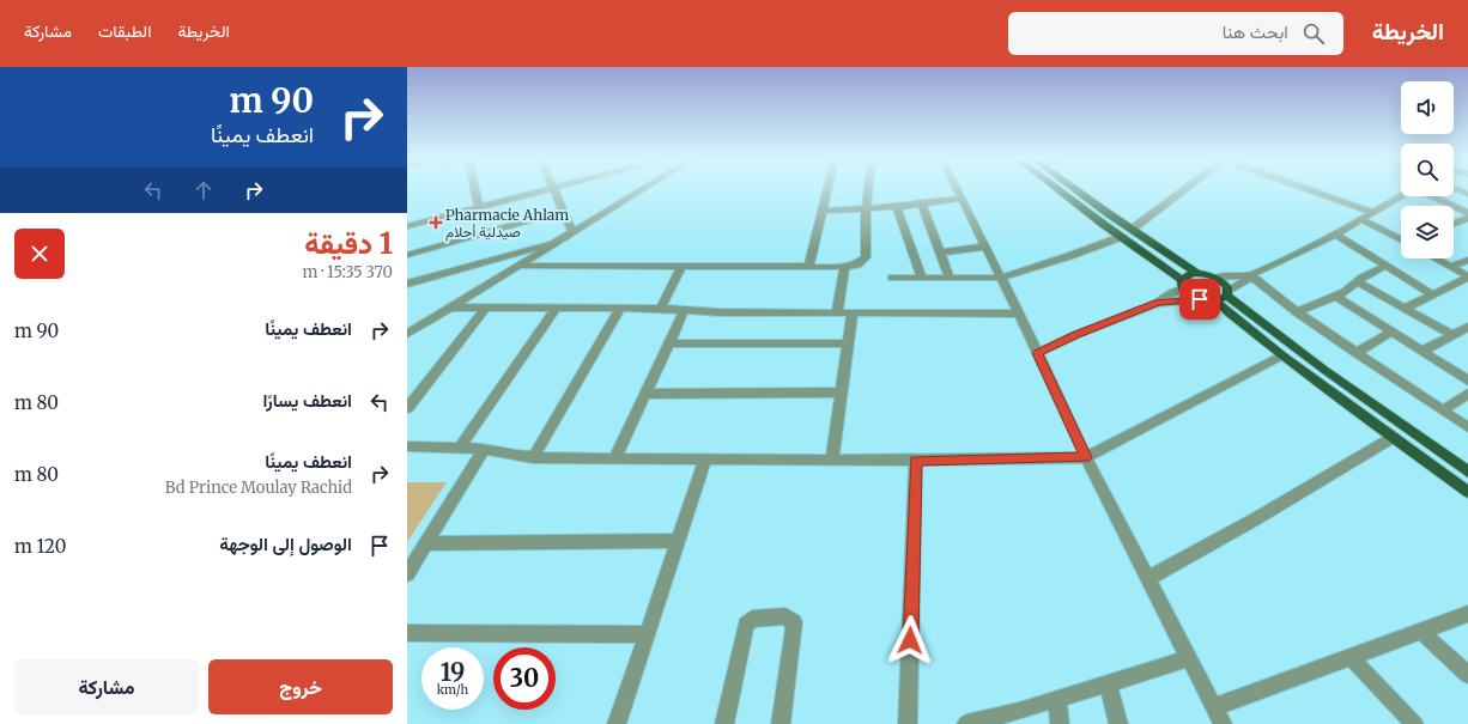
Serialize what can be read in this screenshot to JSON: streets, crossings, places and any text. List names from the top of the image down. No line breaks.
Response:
{"places":{"health":["Pharmacie Ahlam صيدلية أحلام"]},"page":{"header":"الخريطة","search":"ابحث هنا","nav":["الخريطة","الطبقات","مشاركة"],"turn":["90 m","انعطف يمينًا"],"heading":["1 دقيقة","370 m · 15:35"],"list":[{"name":"انعطف يمينًا","value":"90 m"},{"name":"انعطف يسارًا","value":"80 m"},{"name":"انعطف يمينًا","note":"Bd Prince Moulay Rachid","value":"80 m"},{"name":"الوصول إلى الوجهة","value":"120 m"}],"speed":"19 km/h","limit":"30","buttons":["خروج","مشاركة"]}}
